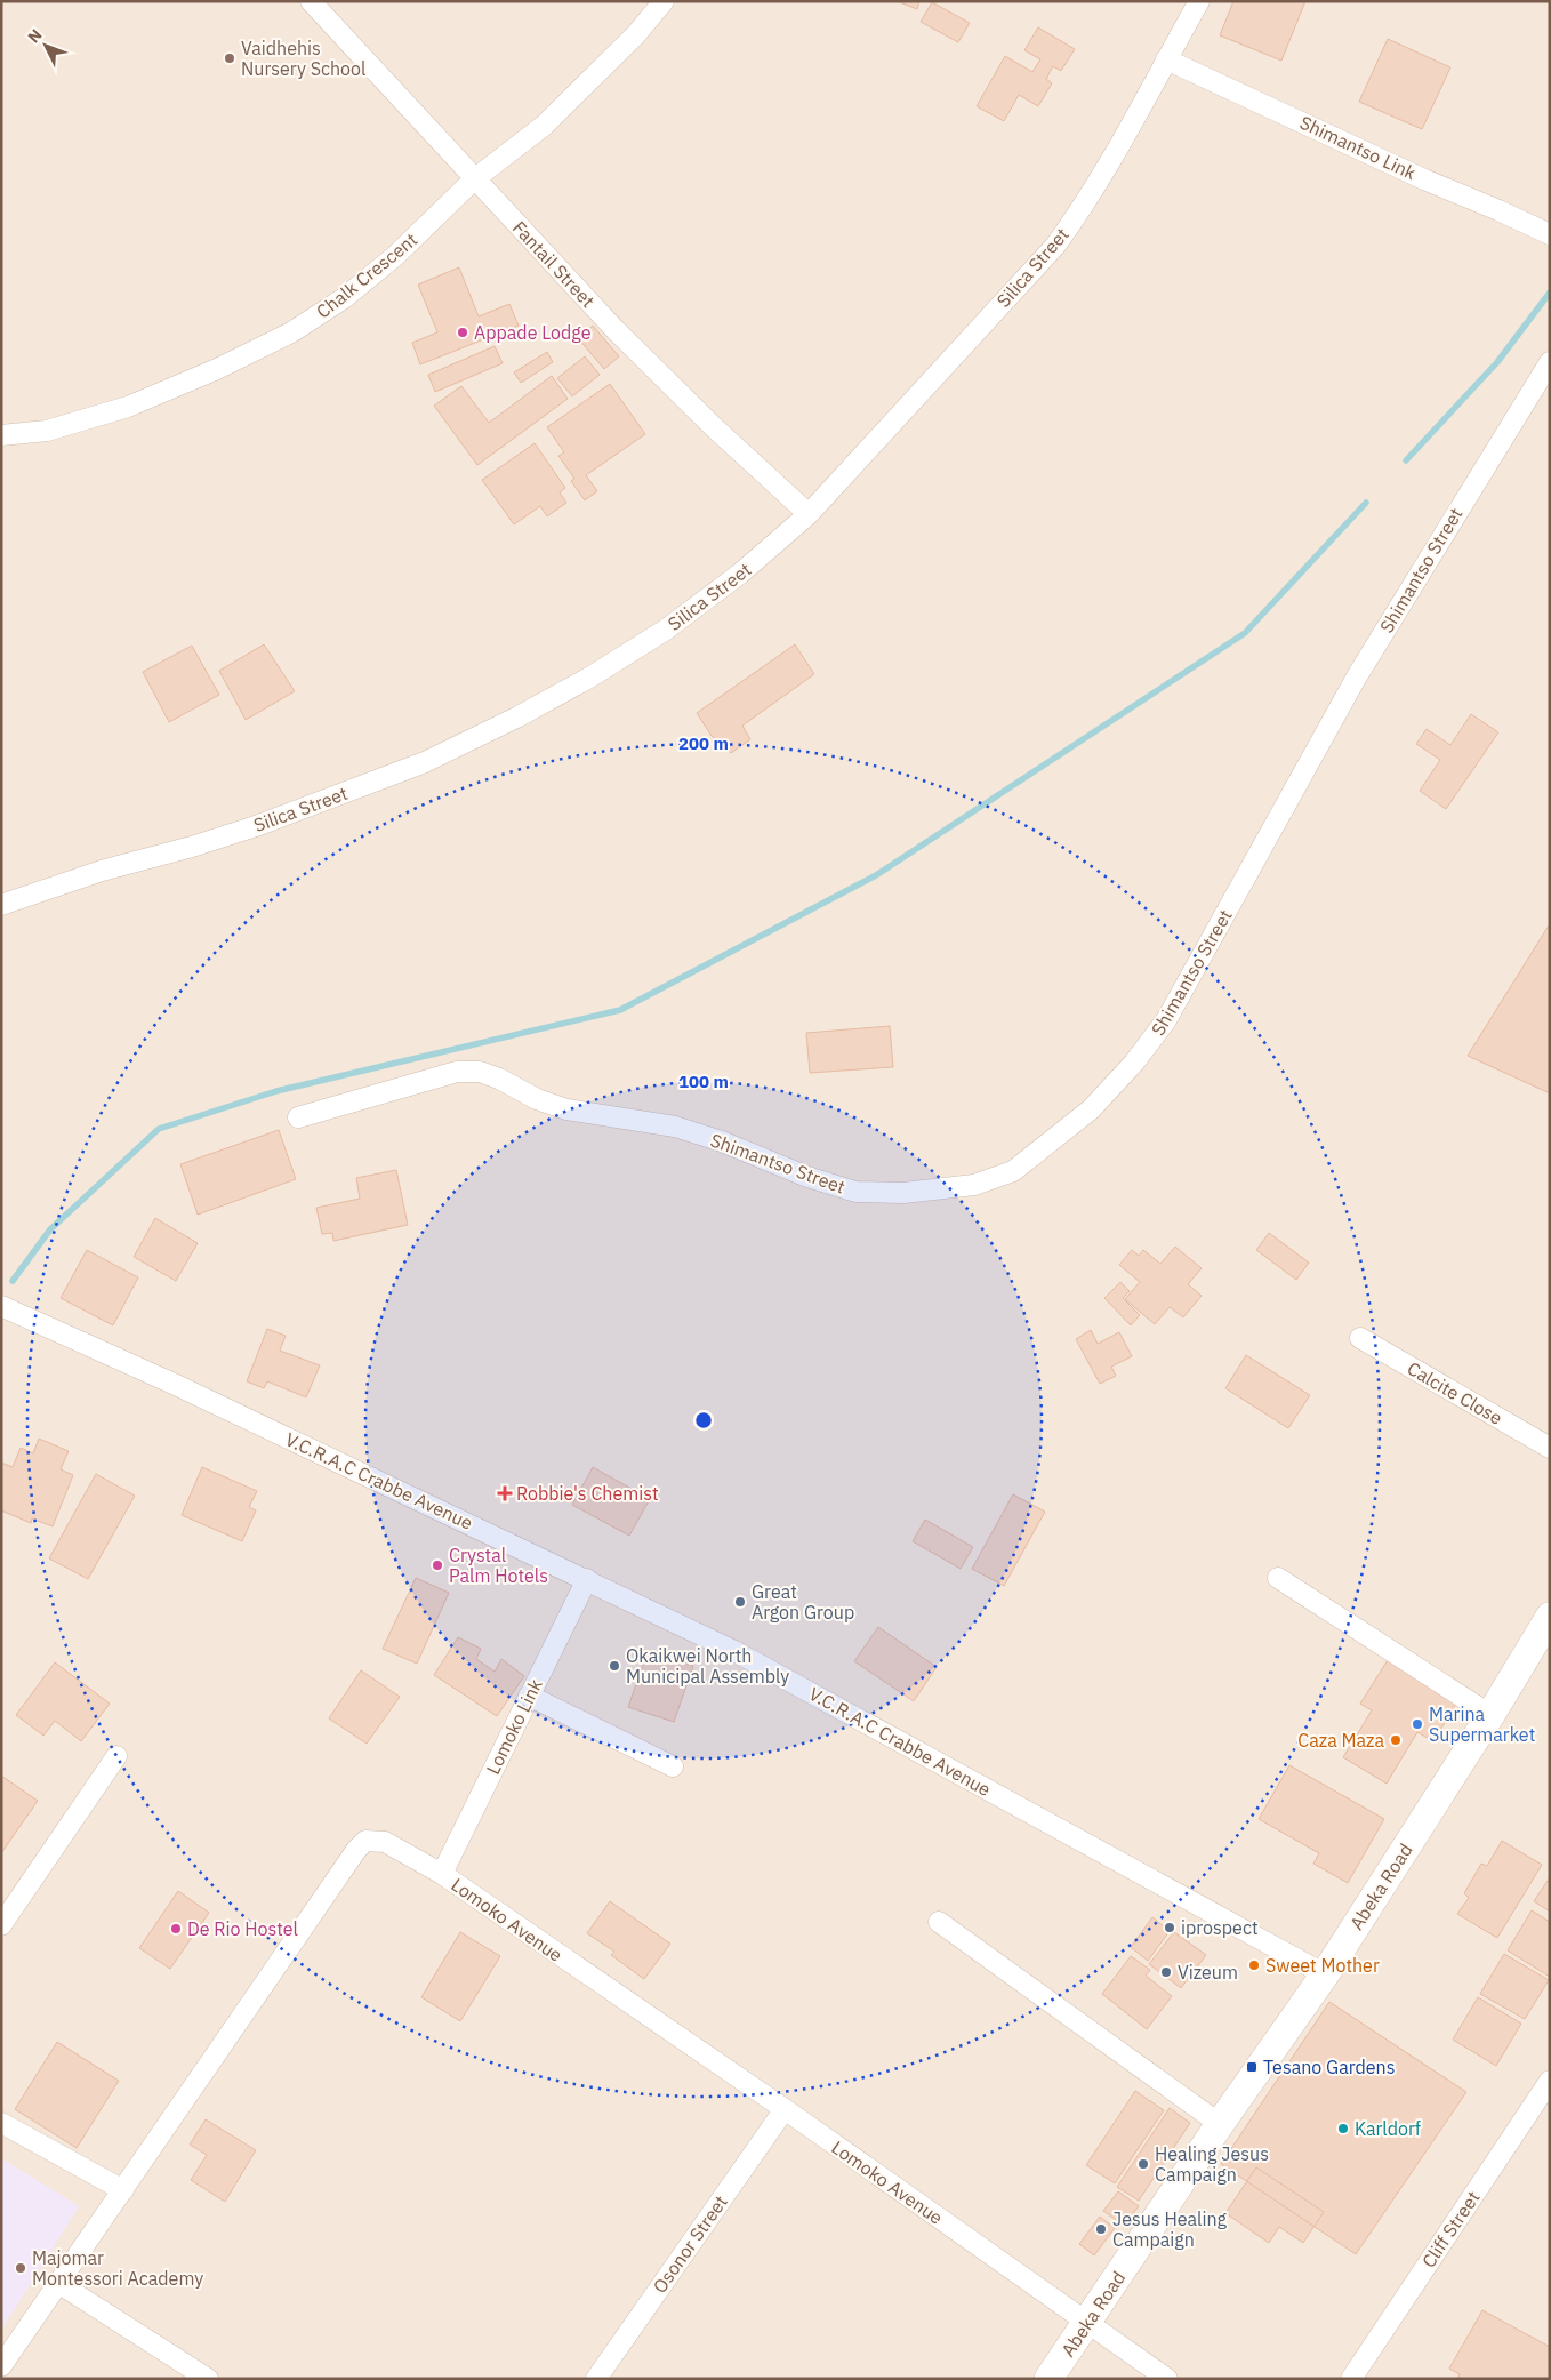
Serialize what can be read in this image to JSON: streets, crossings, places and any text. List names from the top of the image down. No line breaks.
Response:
{"streets":{"street":["Shimantso Link","Fantail Street","Silica Street","Chalk Crescent","Shimantso Street","Calcite Close","V.C.R.A.C Crabbe Avenue","Lomoko Link","Abeka Road","Lomoko Avenue","Cliff Street","Osonor Street"]},"crossings":[["Shimantso Link","Silica Street"],["Fantail Street","Silica Street"],["Fantail Street","Chalk Crescent"],["V.C.R.A.C Crabbe Avenue","Lomoko Link"],["V.C.R.A.C Crabbe Avenue","Abeka Road"],["Lomoko Link","Lomoko Avenue"],["Abeka Road","Lomoko Avenue"],["Lomoko Avenue","Osonor Street"]],"places":{"other":["Vaidhehis Nursery School","Appade Lodge","Crystal Palm Hotels","Great Argon Group","Okaikwei North Municipal Assembly","Marina Supermarket","Caza Maza","iprospect","De Rio Hostel","Sweet Mother","Vizeum","Karldorf","Healing Jesus Campaign","Jesus Healing Campaign","Majomar Montessori Academy"],"health":["Robbie's Chemist"],"transit":["Tesano Gardens"]},"north":"top left","rings":["200 m","100 m"]}
